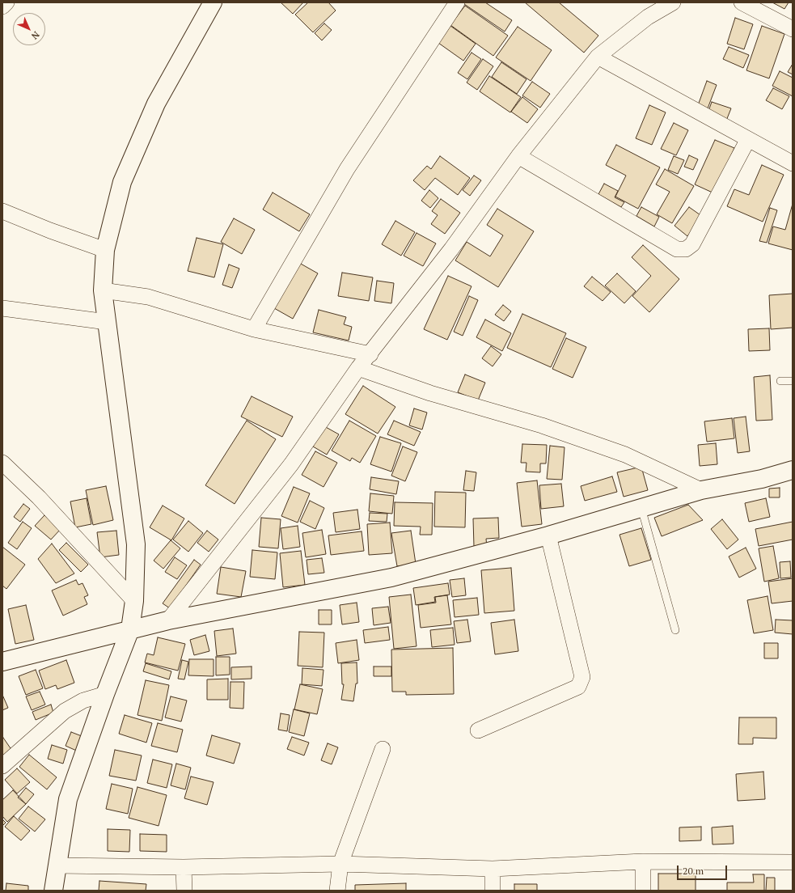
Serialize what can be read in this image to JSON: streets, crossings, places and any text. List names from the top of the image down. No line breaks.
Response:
{"scale_bar":"20 m","north":"bottom right"}
